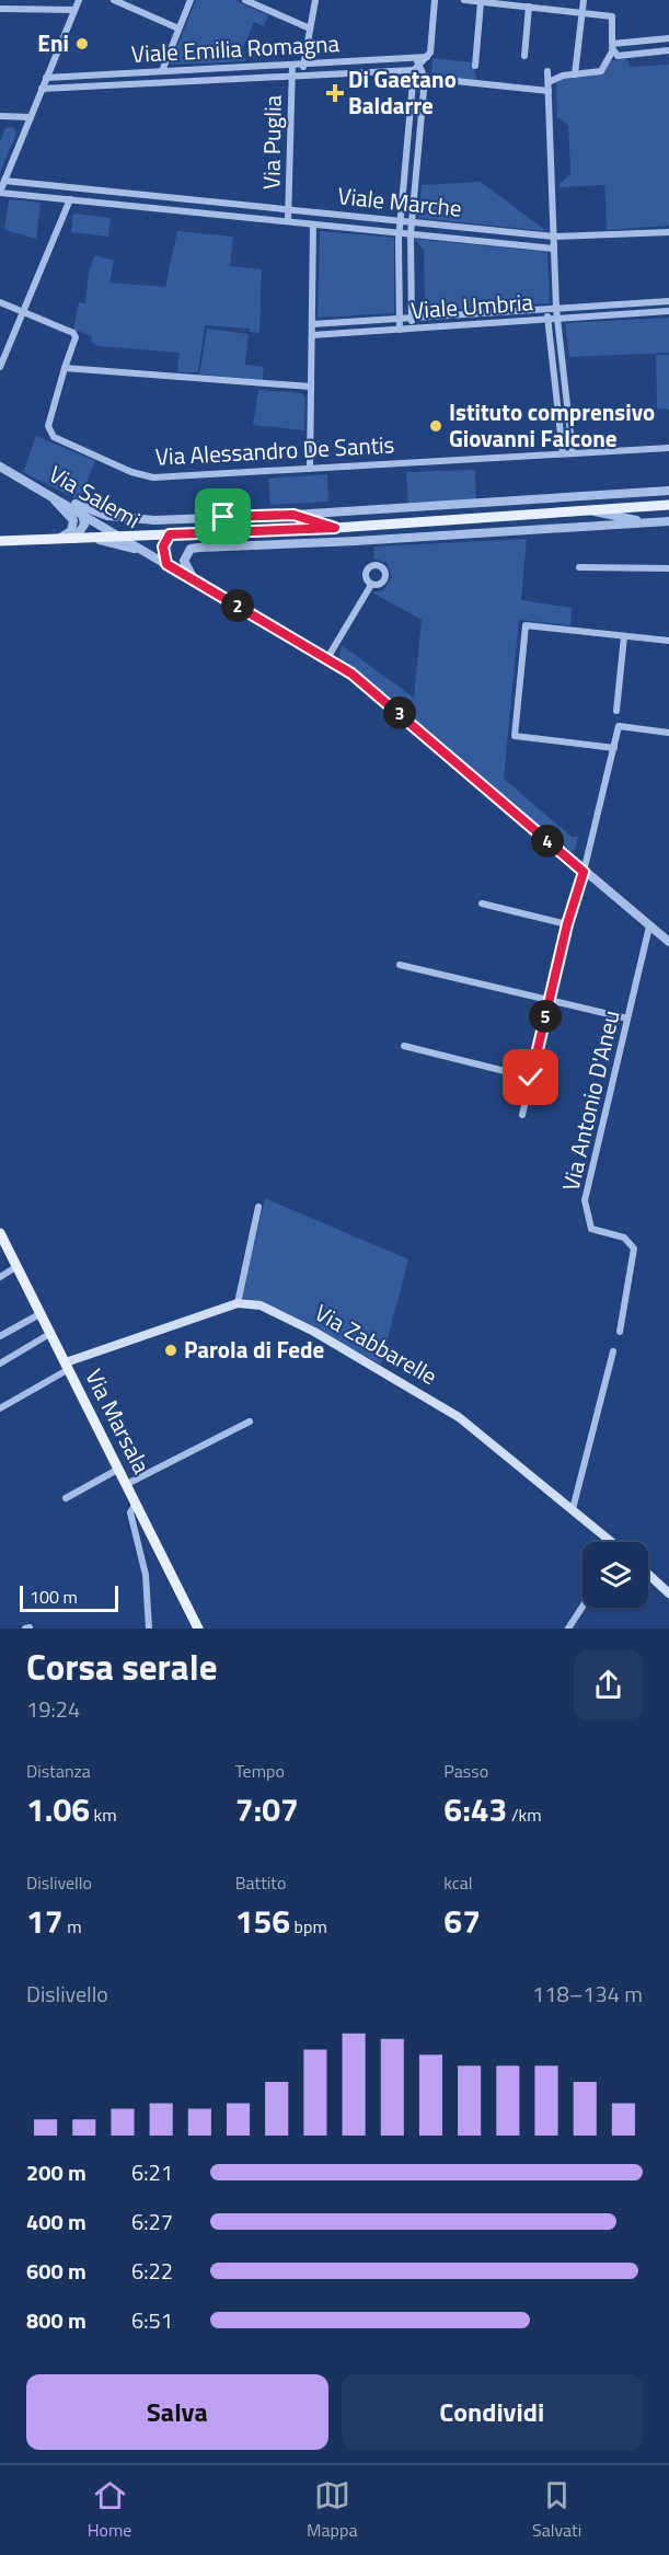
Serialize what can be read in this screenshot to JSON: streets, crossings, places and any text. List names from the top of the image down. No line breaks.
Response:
{"streets":{"main road":["Via Zabbarelle","Via Marsala"],"street":["Viale Emilia Romagna","Via Puglia","Viale Marche","Viale Umbria","Via Alessandro De Santis","Via Salemi","Via Antonio D'Aneu"]},"crossings":[["Viale Emilia Romagna","Via Puglia"],["Via Puglia","Viale Marche"],["Via Salemi","Via Antonio D'Aneu"]],"places":{"other":["Eni","Istituto comprensivo Giovanni Falcone","Parola di Fede"],"health":["Di Gaetano Baldarre"]},"scale_bar":"100 m","page":{"pins":["2","3","4","5"],"scale":"100 m","heading":["Corsa serale","19:24"],"stats":[["Distanza","1.06 km"],["Tempo","7:07"],["Passo","6:43 /km"],["Dislivello","17 m"],["Battito","156 bpm"],["kcal","67"]],"chart":["Dislivello","118–134 m"],"list":[{"name":"200 m","note":"6:21"},{"name":"400 m","note":"6:27"},{"name":"600 m","note":"6:22"},{"name":"800 m","note":"6:51"}],"buttons":["Salva","Condividi"],"tabs":["Home","Mappa","Salvati"]}}
